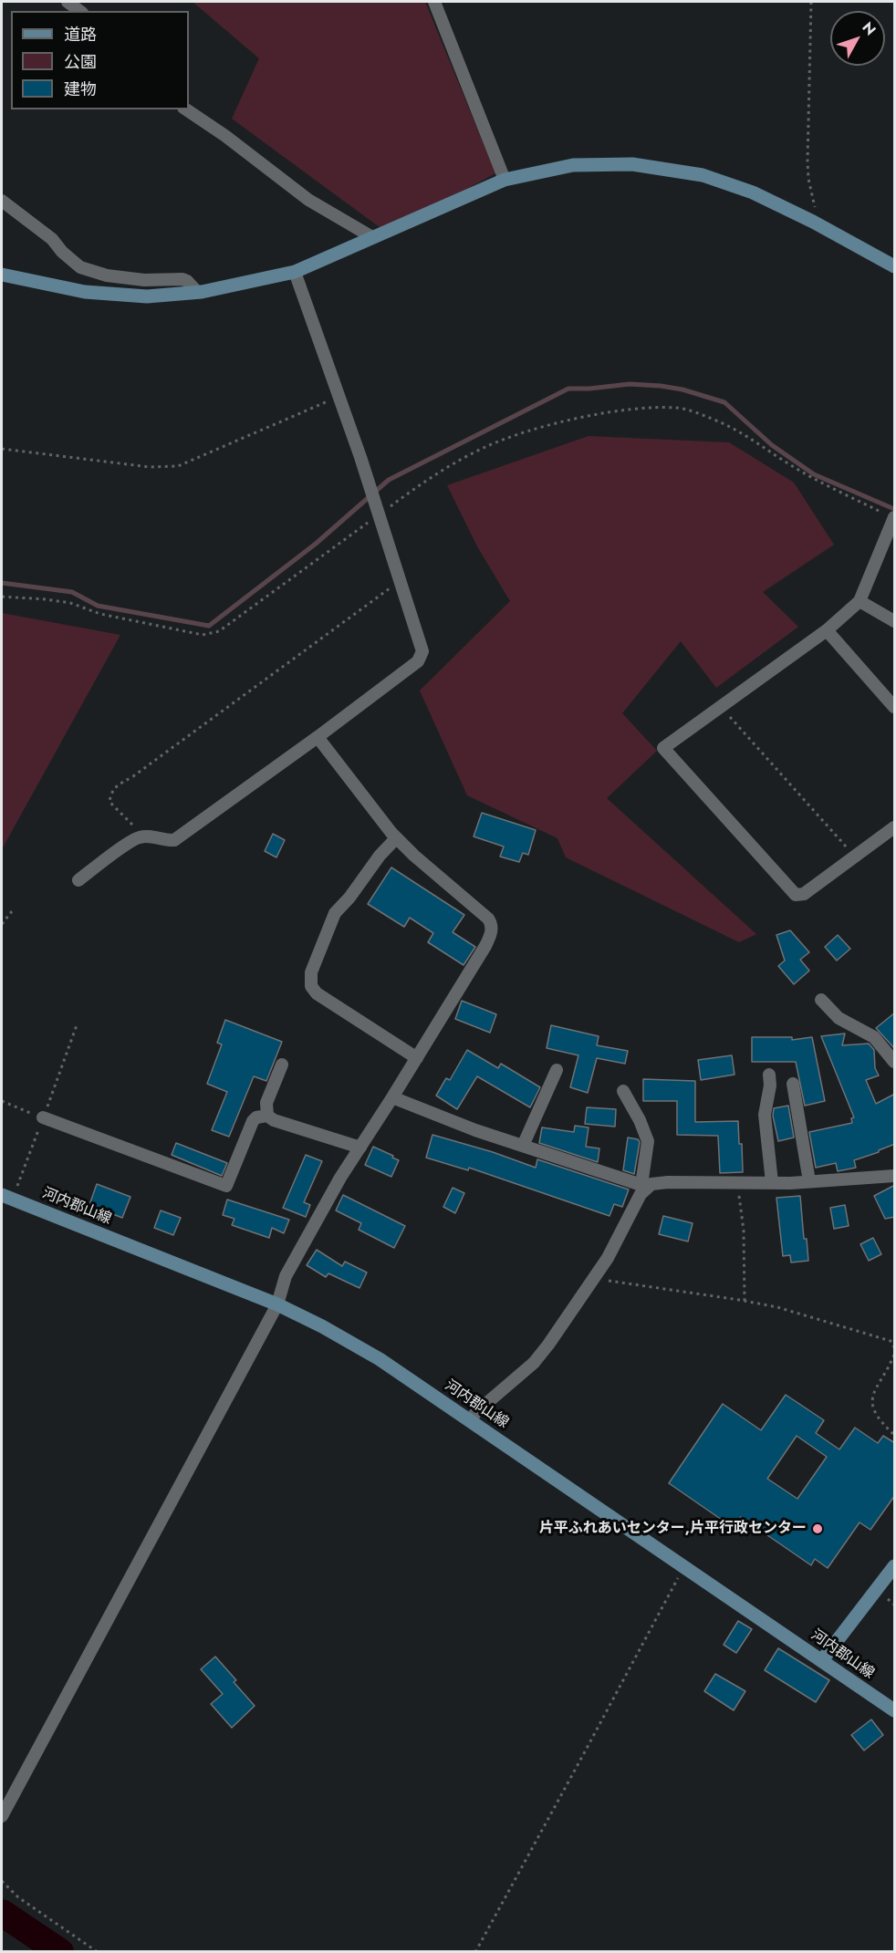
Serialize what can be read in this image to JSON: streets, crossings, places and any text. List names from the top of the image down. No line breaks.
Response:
{"streets":{"street":["河内郡山線"]},"places":["片平ふれあいセンター,片平行政センター"],"legend":["道路","公園","建物"],"north":"top right"}
